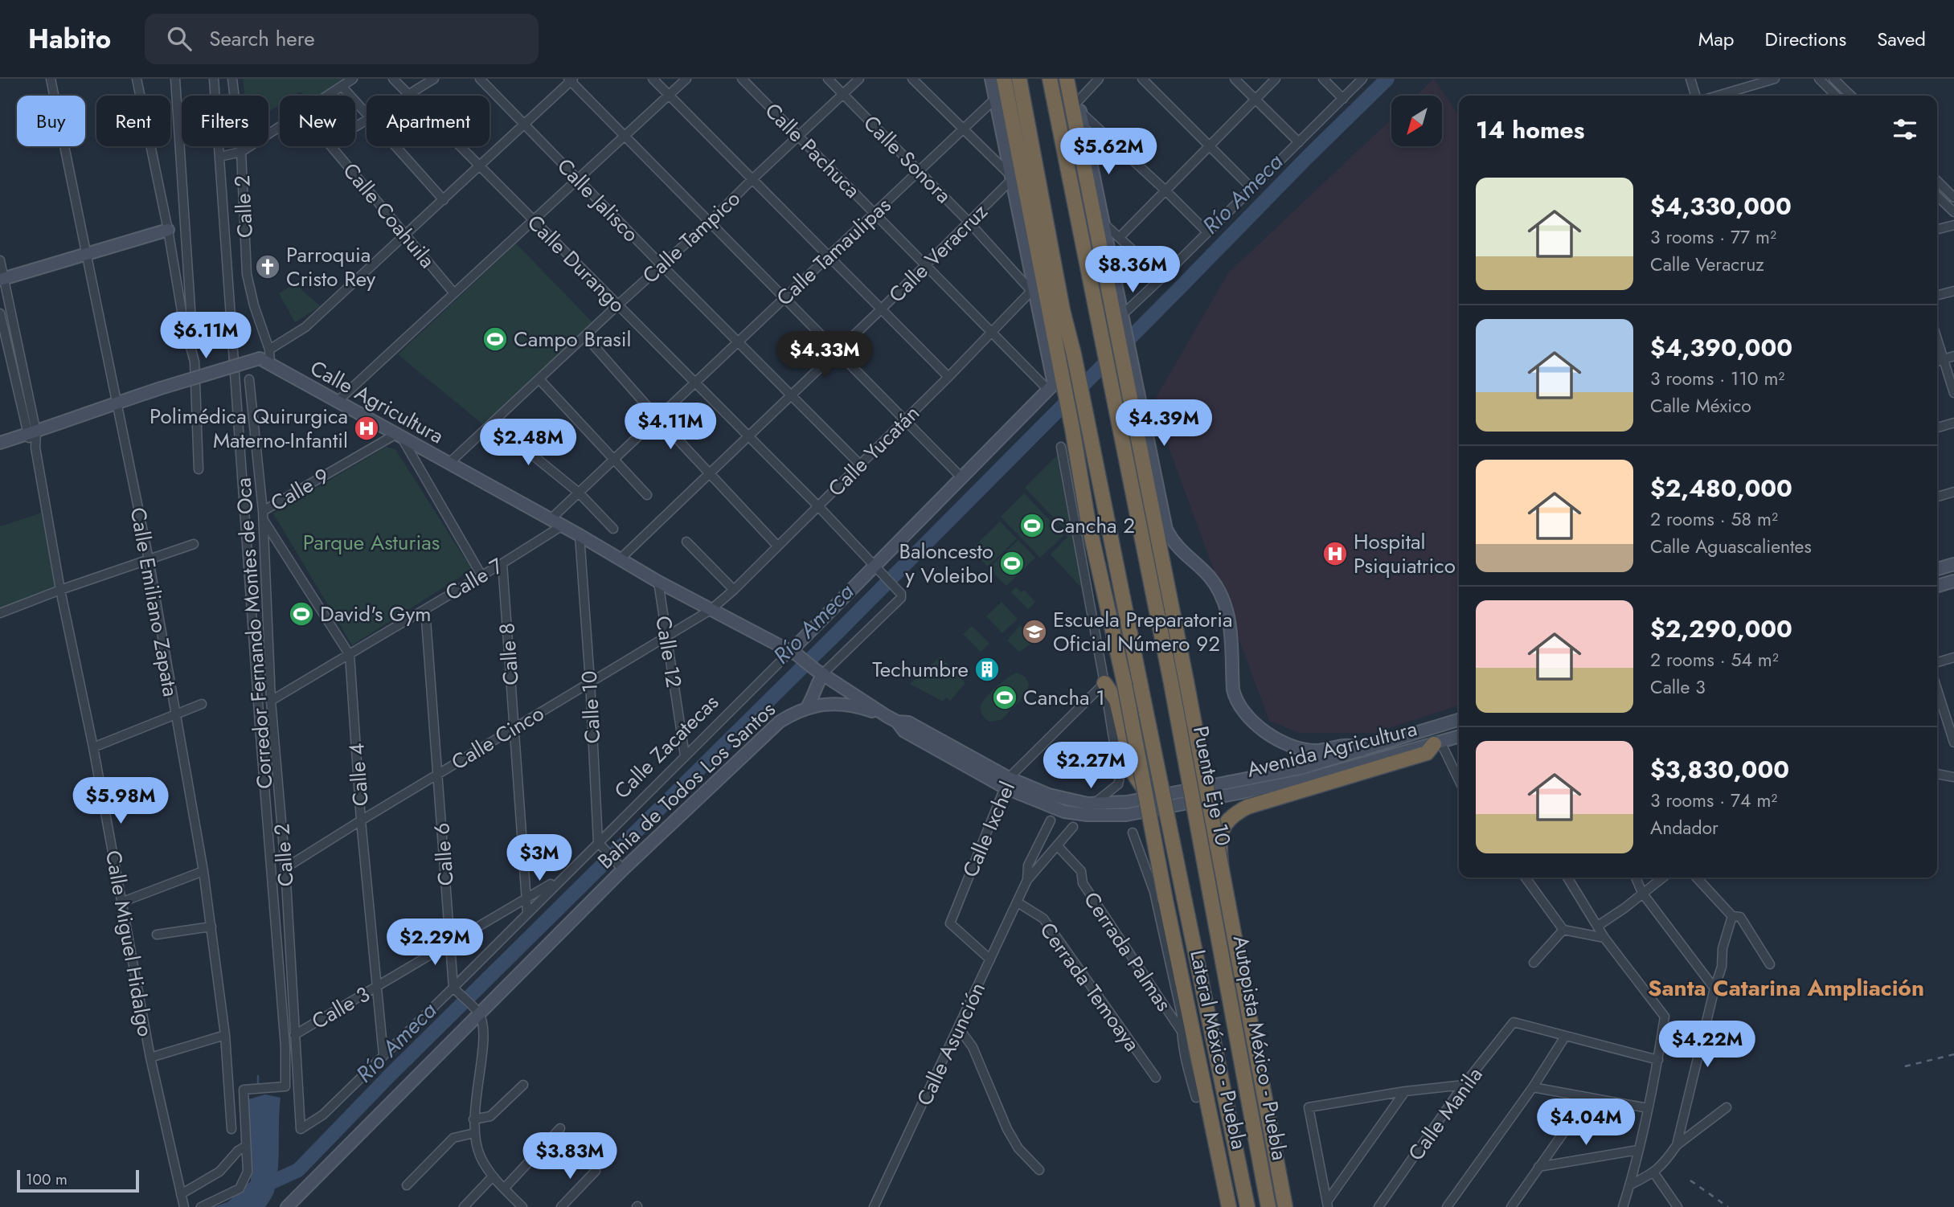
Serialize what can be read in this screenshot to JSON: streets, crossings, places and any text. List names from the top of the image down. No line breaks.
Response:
{"streets":{"highway":["Puente Eje 10","Autopista México - Puebla","Lateral México - Puebla"],"street":["Calle Pachuca","Calle Sonora","Calle Jalisco","Calle 2","Calle Coahuila","Calle Tampico","Calle Tamaulipas","Calle Veracruz","Calle Durango","Calle Agricultura","Calle Yucatán","Calle 9","Calle 7","Calle Emiliano Zapata","Corredor Fernando Montes de Oca","Calle 12","Calle 8","Calle 10","Calle Cinco","Calle Zacatecas","Avenida Agricultura","Calle 4","Bahía de Todos Los Santos","Calle Ixchel","Calle 6","Calle Miguel Hidalgo","Cerrada Palmas","Cerrada Temoaya","Calle 3","Calle Asunción","Calle Manila"]},"crossings":[["Calle Pachuca","Calle Tampico"],["Calle Pachuca","Calle Tamaulipas"],["Calle Pachuca","Calle Veracruz"],["Calle Pachuca","Calle Yucatán"],["Calle Pachuca","Calle Zacatecas"],["Calle Sonora","Calle Tampico"],["Calle Sonora","Calle Tamaulipas"],["Calle Sonora","Calle Veracruz"],["Calle Sonora","Calle Yucatán"],["Calle Jalisco","Calle Tampico"],["Calle Jalisco","Calle Tamaulipas"],["Calle Jalisco","Calle Veracruz"],["Calle Jalisco","Calle Yucatán"],["Calle 2","Calle Agricultura"],["Calle 2","Calle 9"],["Calle 2","Calle 7"],["Calle 2","Calle Cinco"],["Calle 2","Calle Zacatecas"],["Calle 2","Calle 4"],["Calle 2","Calle 3"],["Calle Tampico","Calle Durango"],["Calle Tampico","Calle Agricultura"],["Calle Tamaulipas","Calle Durango"],["Calle Tamaulipas","Calle Agricultura"],["Calle Veracruz","Calle Durango"],["Calle Veracruz","Calle Agricultura"],["Calle Durango","Calle Agricultura"],["Calle Durango","Calle Yucatán"],["Calle Durango","Calle Zacatecas"],["Calle Agricultura","Calle Yucatán"],["Calle Agricultura","Calle 9"],["Calle Agricultura","Calle 7"],["Calle Agricultura","Calle 12"],["Calle Agricultura","Calle 10"],["Calle Agricultura","Calle Cinco"],["Calle Agricultura","Calle Zacatecas"],["Calle Agricultura","Avenida Agricultura"],["Calle Agricultura","Bahía de Todos Los Santos"],["Calle Yucatán","Calle Cinco"],["Calle 9","Calle 4"],["Calle 7","Calle 8"],["Calle 7","Calle 4"],["Calle 7","Calle 6"],["Calle 12","Calle Cinco"],["Calle 12","Calle Zacatecas"],["Calle 8","Calle Cinco"],["Calle 8","Calle Zacatecas"],["Calle 8","Calle 3"],["Calle 10","Calle Cinco"],["Calle 10","Calle Zacatecas"],["Calle Cinco","Calle 4"],["Calle Cinco","Calle 6"],["Calle Zacatecas","Calle 4"],["Calle Zacatecas","Calle 6"],["Calle Zacatecas","Calle 3"],["Avenida Agricultura","Bahía de Todos Los Santos"],["Avenida Agricultura","Calle Ixchel"],["Calle 4","Calle 3"],["Puente Eje 10","Autopista México - Puebla"],["Puente Eje 10","Lateral México - Puebla"],["Calle Ixchel","Calle Asunción"],["Calle 6","Calle 3"],["Cerrada Palmas","Calle Asunción"],["Cerrada Temoaya","Calle Asunción"]],"districts":["Santa Catarina Ampliación"],"water":["Río Ameca"],"parks":["Parque Asturias"],"places":{"church":["Parroquia Cristo Rey"],"sports":["Campo Brasil","Cancha 2","Baloncesto y Voleibol","David's Gym","Cancha 1"],"hospital":["Polimédica Quirurgica Materno-Infantil","Hospital Psiquiatrico"],"school or university":["Escuela Preparatoria Oficial Número 92"],"building":["Techumbre"]},"scale_bar":"100 m","north":"bottom left","page":{"header":"Habito","search":"Search here","nav":["Map","Directions","Saved"],"chip":["Buy","Rent","Filters","New","Apartment"],"heading":"14 homes","price":["$5.62M","$8.36M","$6.11M","$4.33M","$4.39M","$4.11M","$2.48M","$2.27M","$5.98M","$3M","$2.29M","$4.22M","$4.04M","$3.83M"],"list":[{"name":"$4,330,000","note":"3 rooms · 77 m² · Calle Veracruz"},{"name":"$4,390,000","note":"3 rooms · 110 m² · Calle México"},{"name":"$2,480,000","note":"2 rooms · 58 m² · Calle Aguascalientes"},{"name":"$2,290,000","note":"2 rooms · 54 m² · Calle 3"},{"name":"$3,830,000","note":"3 rooms · 74 m² · Andador"}],"scale":"100 m"}}
